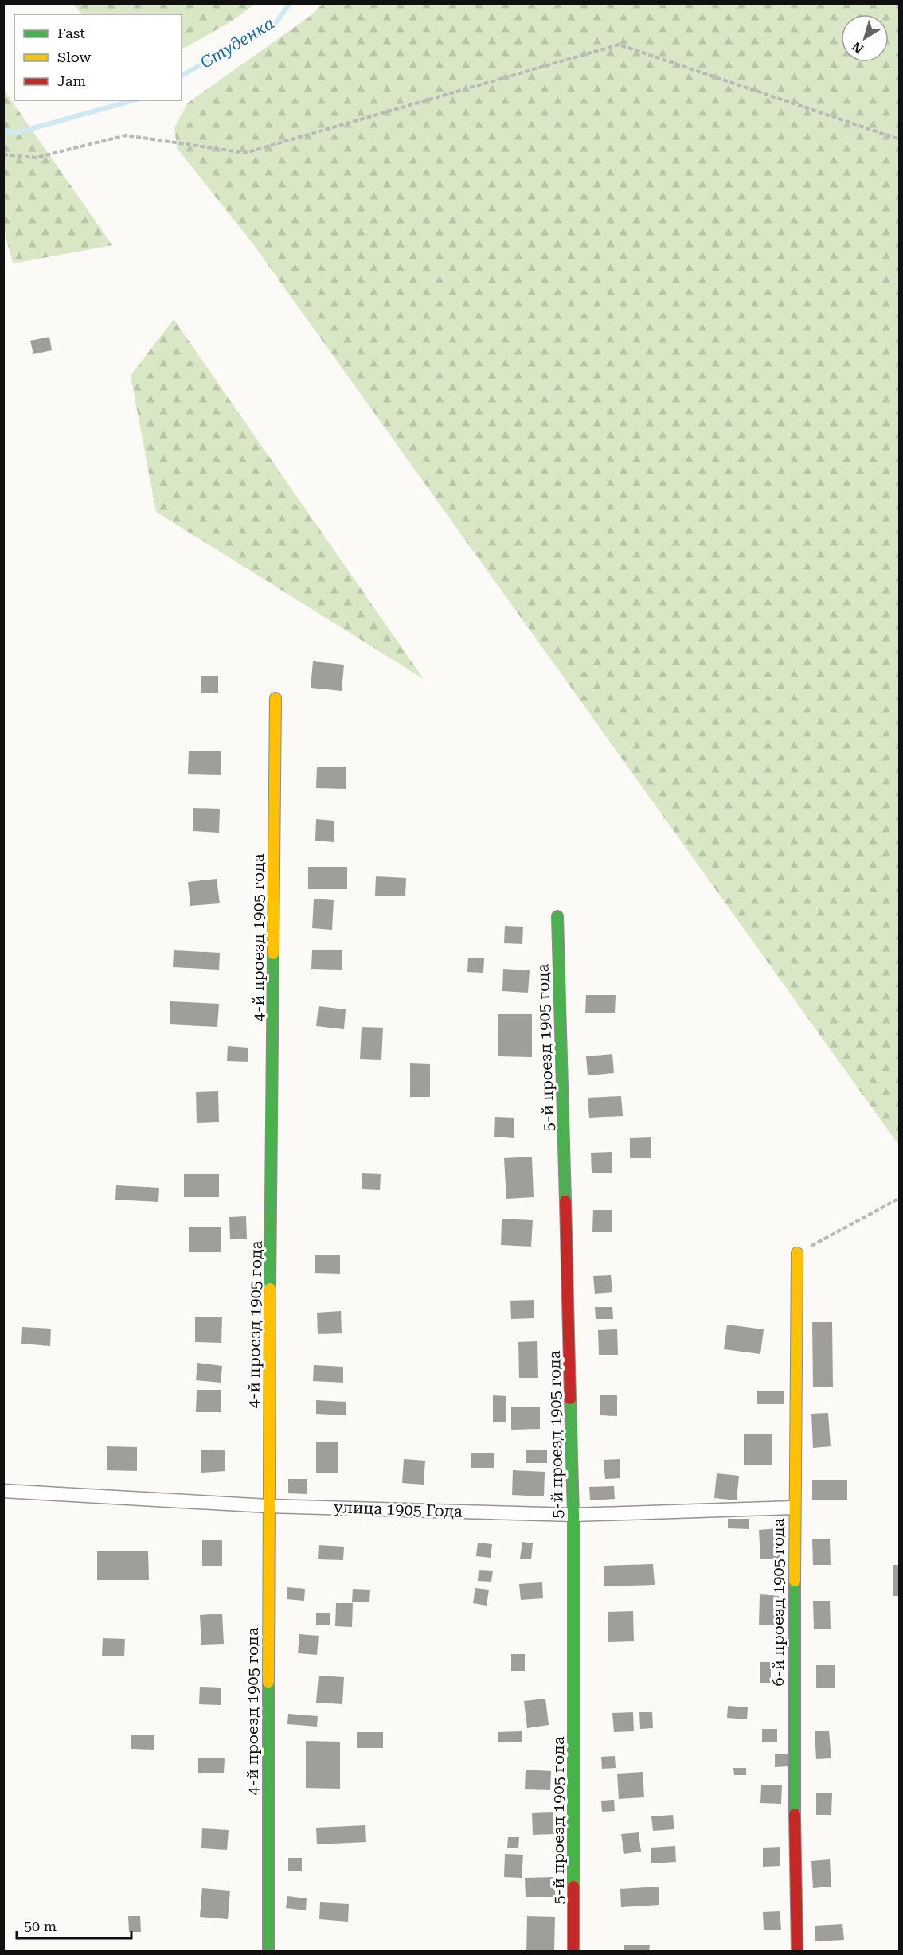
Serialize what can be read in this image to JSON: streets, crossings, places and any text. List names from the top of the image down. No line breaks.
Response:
{"streets":{"street":["4-й проезд 1905 года","5-й проезд 1905 года","улица 1905 Года","6-й проезд 1905 года"]},"crossings":[["4-й проезд 1905 года","улица 1905 Года"],["5-й проезд 1905 года","улица 1905 Года"],["улица 1905 Года","6-й проезд 1905 года"]],"water":["Студенка"],"legend":["Fast","Slow","Jam"],"scale_bar":"50 m","north":"bottom left"}
